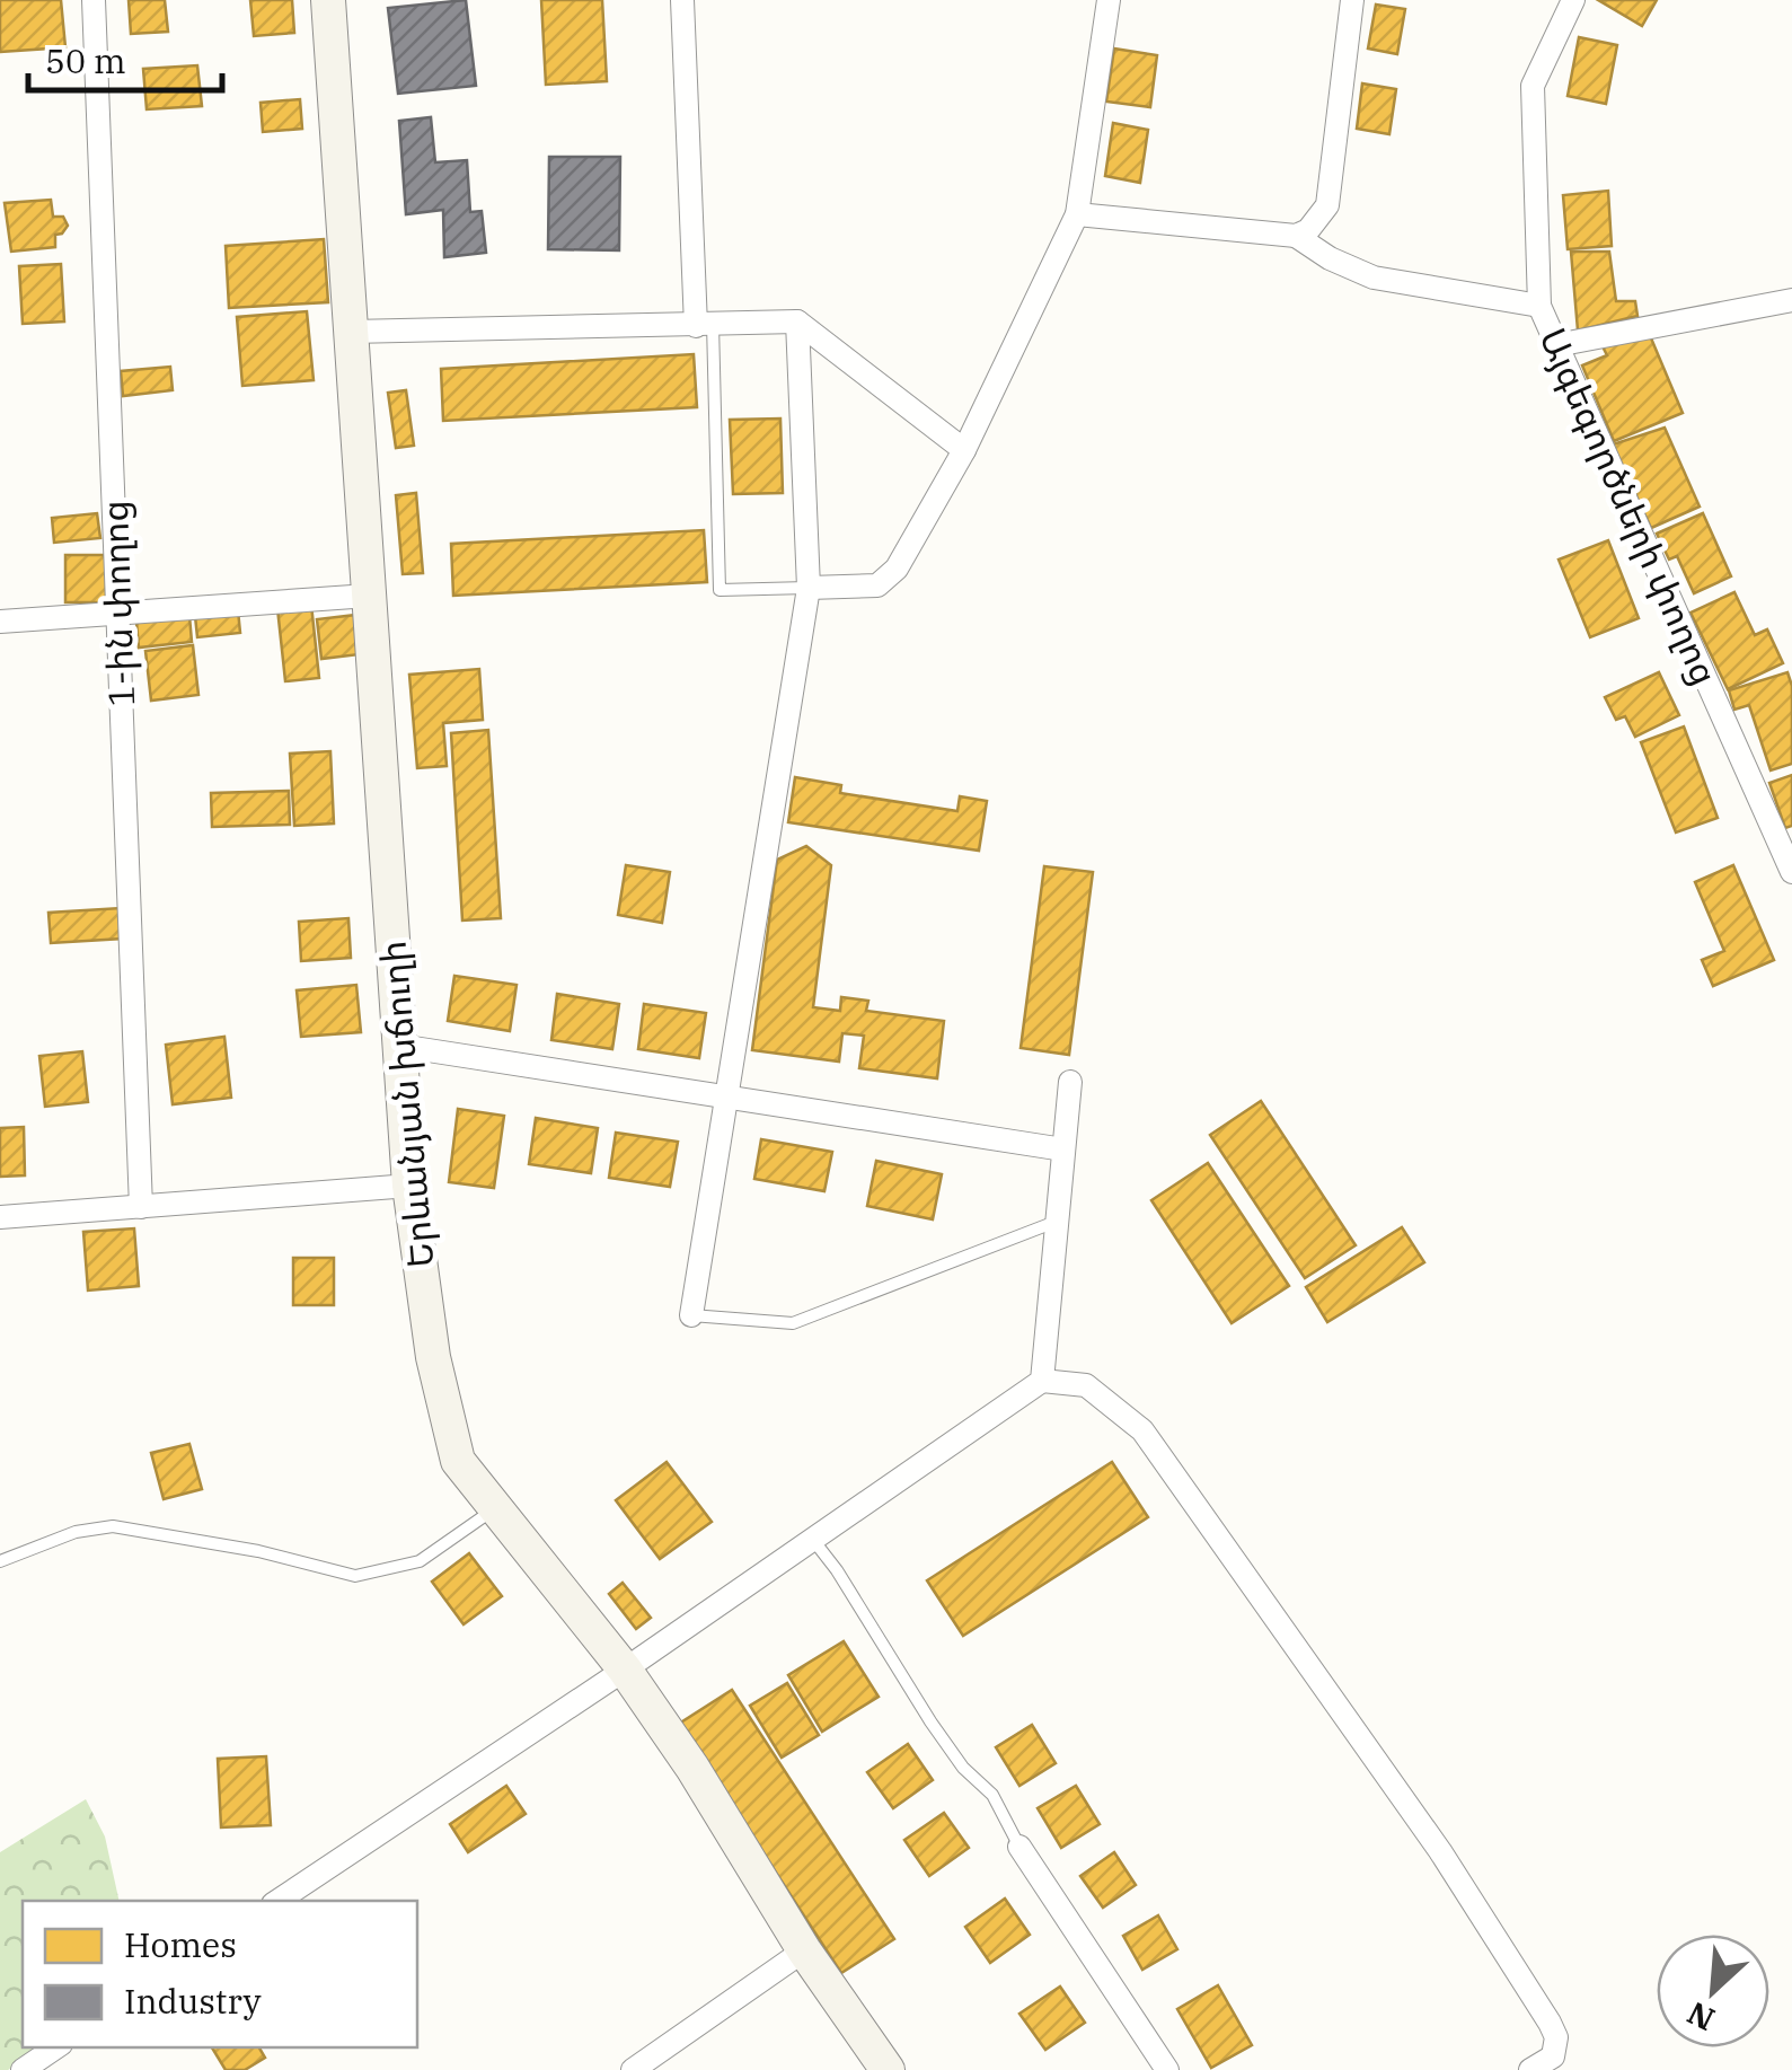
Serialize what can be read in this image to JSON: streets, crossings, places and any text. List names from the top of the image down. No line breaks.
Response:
{"streets":{"main road":["Երևանյան խճուղի"],"street":["Այգեգործների փողոց","1-ին փողոց"]},"legend":["Homes","Industry"],"scale_bar":"50 m","north":"bottom left"}
